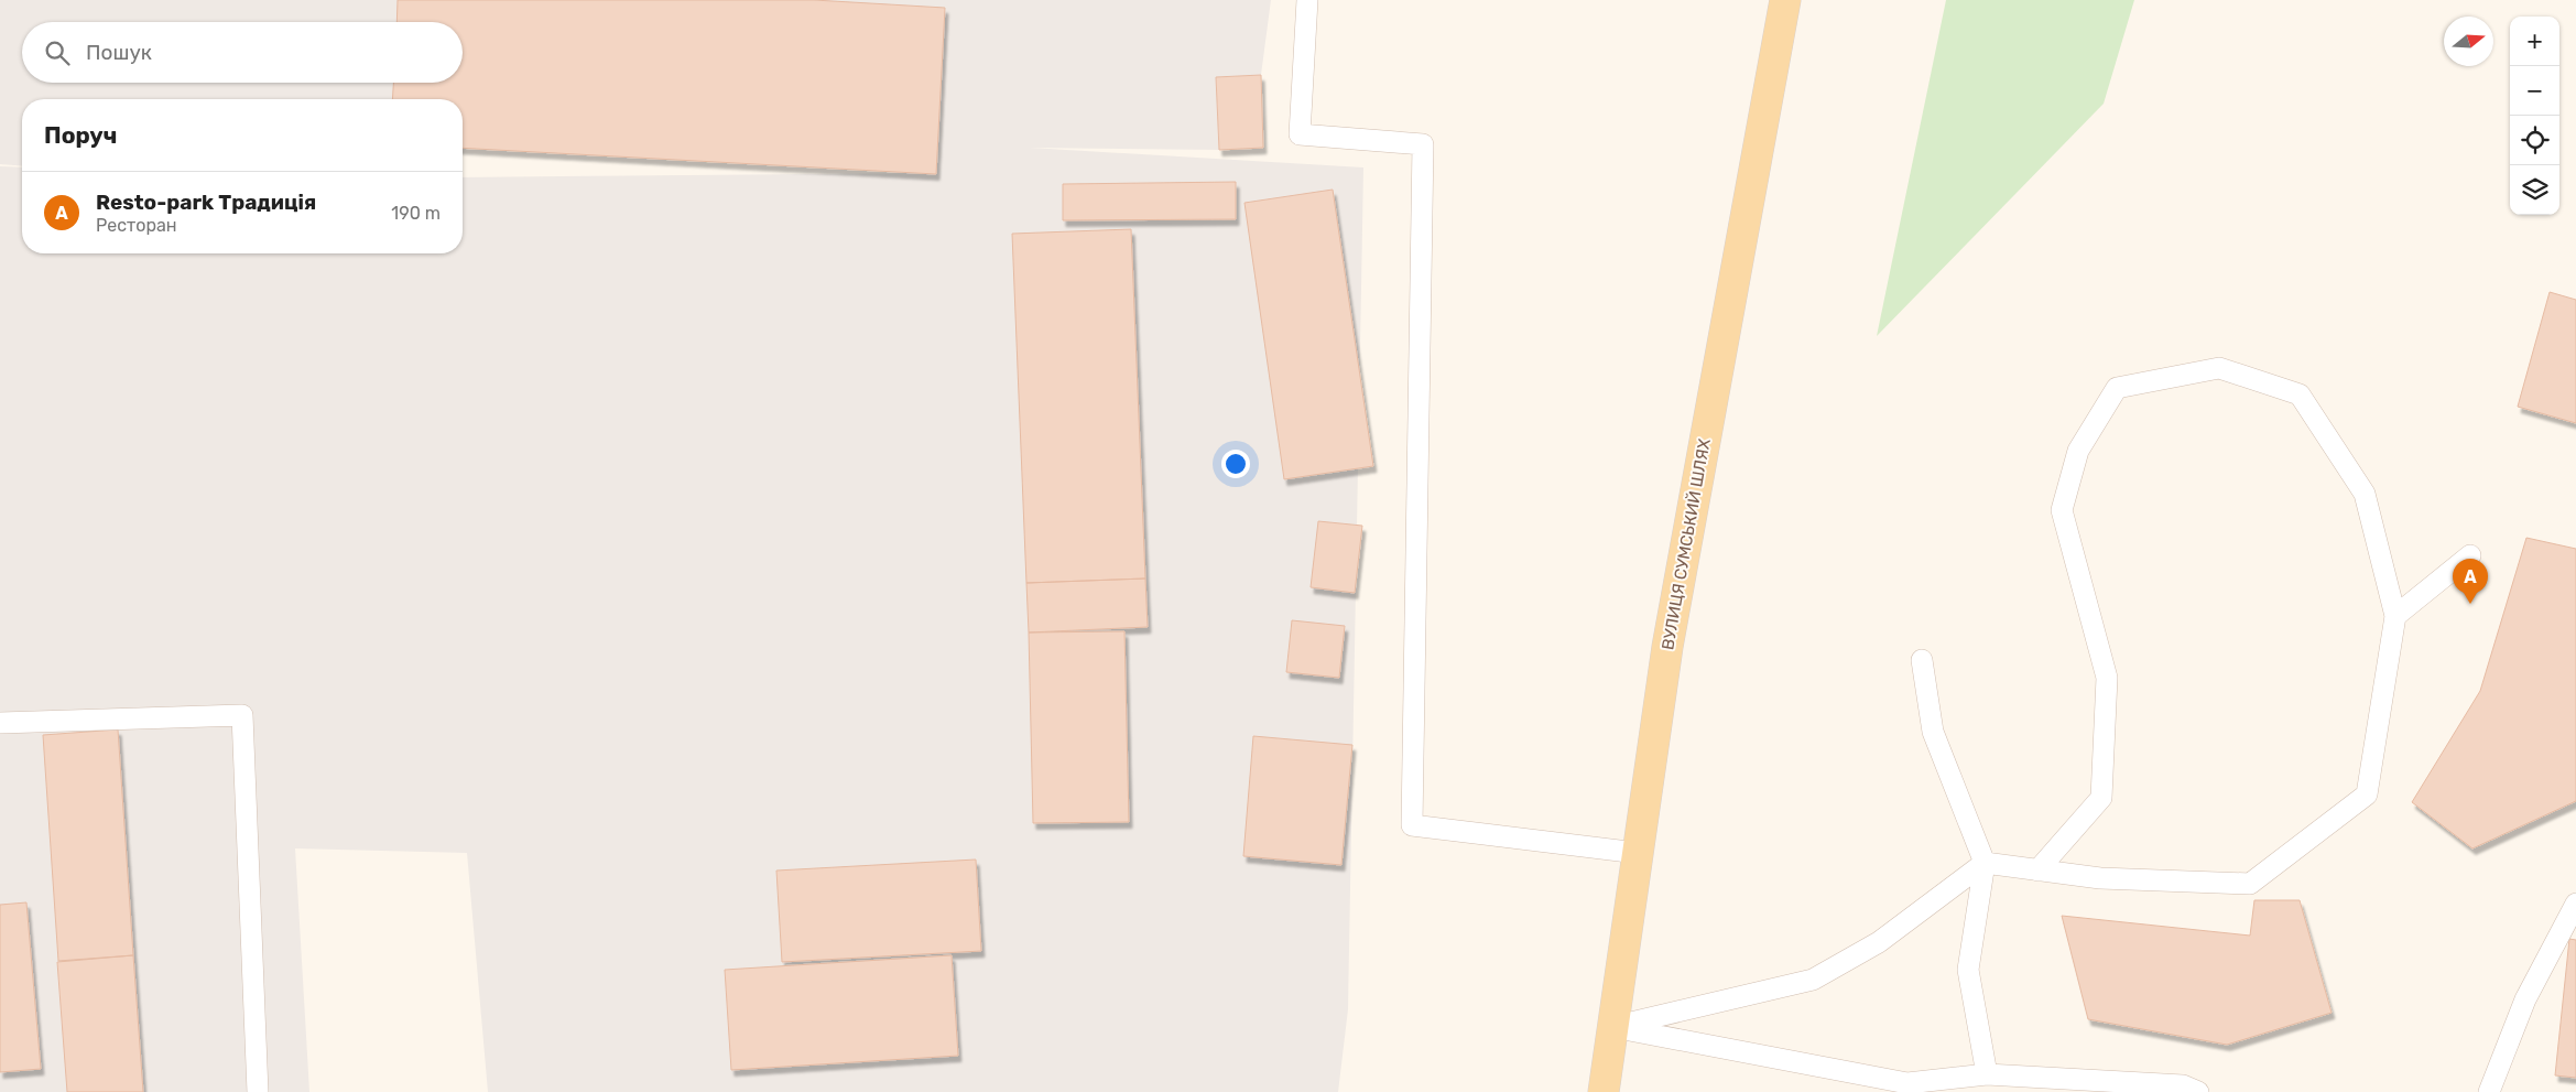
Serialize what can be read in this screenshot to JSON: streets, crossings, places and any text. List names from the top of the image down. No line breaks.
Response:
{"streets":{"main road":["ВУЛИЦЯ СУМСЬКИЙ ШЛЯХ"]},"north":"right","page":{"map_buttons":["+","−"],"search":"Пошук","heading":"Поруч","list":[{"mark":"A","name":"Resto-park Традиція","note":"Ресторан","value":"190 m"}],"pins":"A"}}
